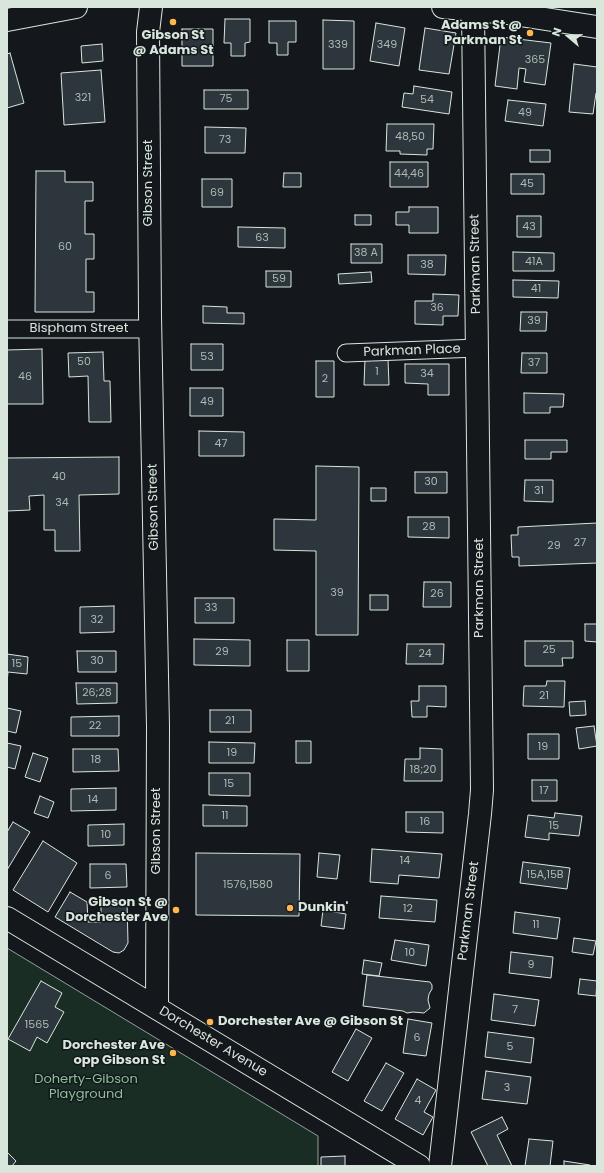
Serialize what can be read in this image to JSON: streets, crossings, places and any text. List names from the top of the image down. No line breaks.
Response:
{"streets":{"street":["Gibson Street","Parkman Street","Bispham Street","Parkman Place","Dorchester Avenue"]},"crossings":[["Gibson Street","Bispham Street"],["Gibson Street","Dorchester Avenue"],["Parkman Street","Parkman Place"]],"parks":["Doherty-Gibson Playground"],"places":["Gibson St @ Adams St","Adams St @ Parkman St","Dunkin'","Gibson St @ Dorchester Ave","Dorchester Ave @ Gibson St","Dorchester Ave opp Gibson St"],"house_numbers":["339","349","365","321","75","54","49","48,50","73","44,46","45","69","43","63","60","38 A","41A","38","59","41","36","39","53","50","37","1","34","46","2","49","47","40","30","31","34","28","27","29","39","26","33","32","25","29","24","30","15","26;28","21","21","22","19","19","18","18;20","15","17","14","11","16","15","10","14","15A,15B","6","1576,1580","12","11","10","9","7","1565","6","5","3","4"],"north":"left"}
